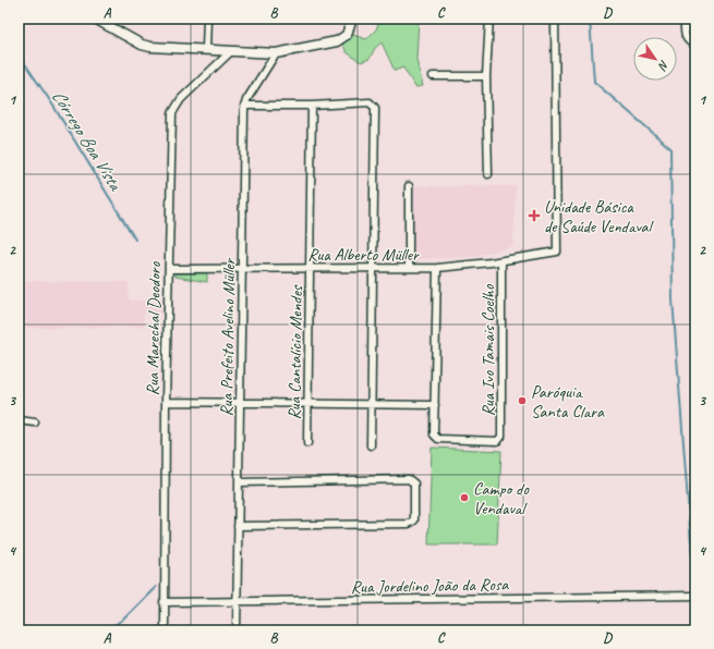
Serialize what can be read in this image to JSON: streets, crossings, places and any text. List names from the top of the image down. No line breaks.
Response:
{"streets":{"street":["Rua Alberto Müller","Rua Marechal Deodoro","Rua Prefeito Avelino Müller","Rua Ivo Tamais Coelho","Rua Cantalício Mendes","Rua Jordelino João da Rosa"]},"crossings":[["Rua Alberto Müller","Rua Marechal Deodoro"],["Rua Alberto Müller","Rua Prefeito Avelino Müller"],["Rua Alberto Müller","Rua Ivo Tamais Coelho"],["Rua Alberto Müller","Rua Cantalício Mendes"],["Rua Marechal Deodoro","Rua Jordelino João da Rosa"],["Rua Prefeito Avelino Müller","Rua Jordelino João da Rosa"]],"water":["Córrego Boa Vista"],"places":{"health":["Unidade Básica de Saúde Vendaval"],"other":["Paróquia Santa Clara","Campo do Vendaval"]},"north":"bottom right","grid":{"columns":["A","B","C","D"],"rows":["1","2","3","4"]}}
